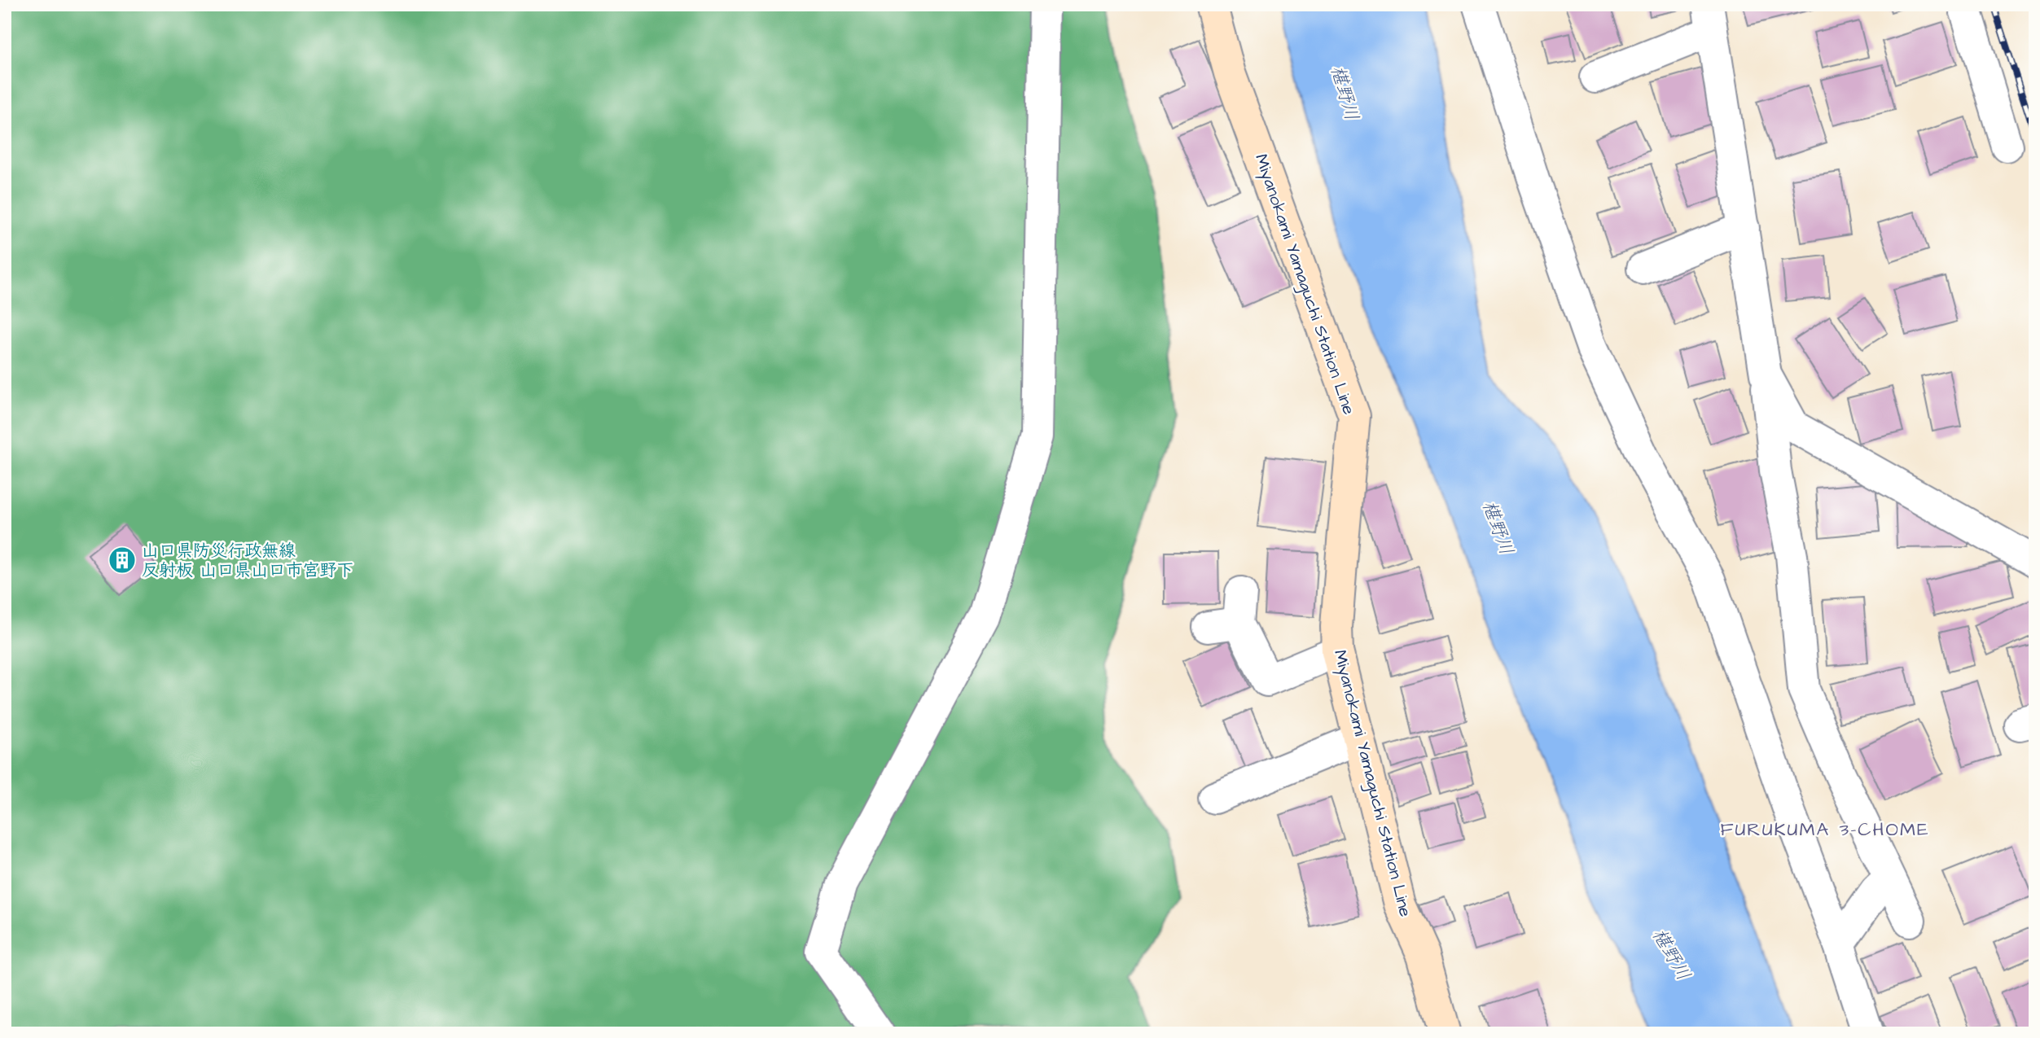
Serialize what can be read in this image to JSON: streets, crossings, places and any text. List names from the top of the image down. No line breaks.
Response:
{"streets":{"main road":["Miyanokami Yamaguchi Station Line"]},"districts":["FURUKUMA 3-CHOME"],"water":["椹野川"],"places":{"building":["山口県防災行政無線 反射板 山口県山口市宮野下"]}}
